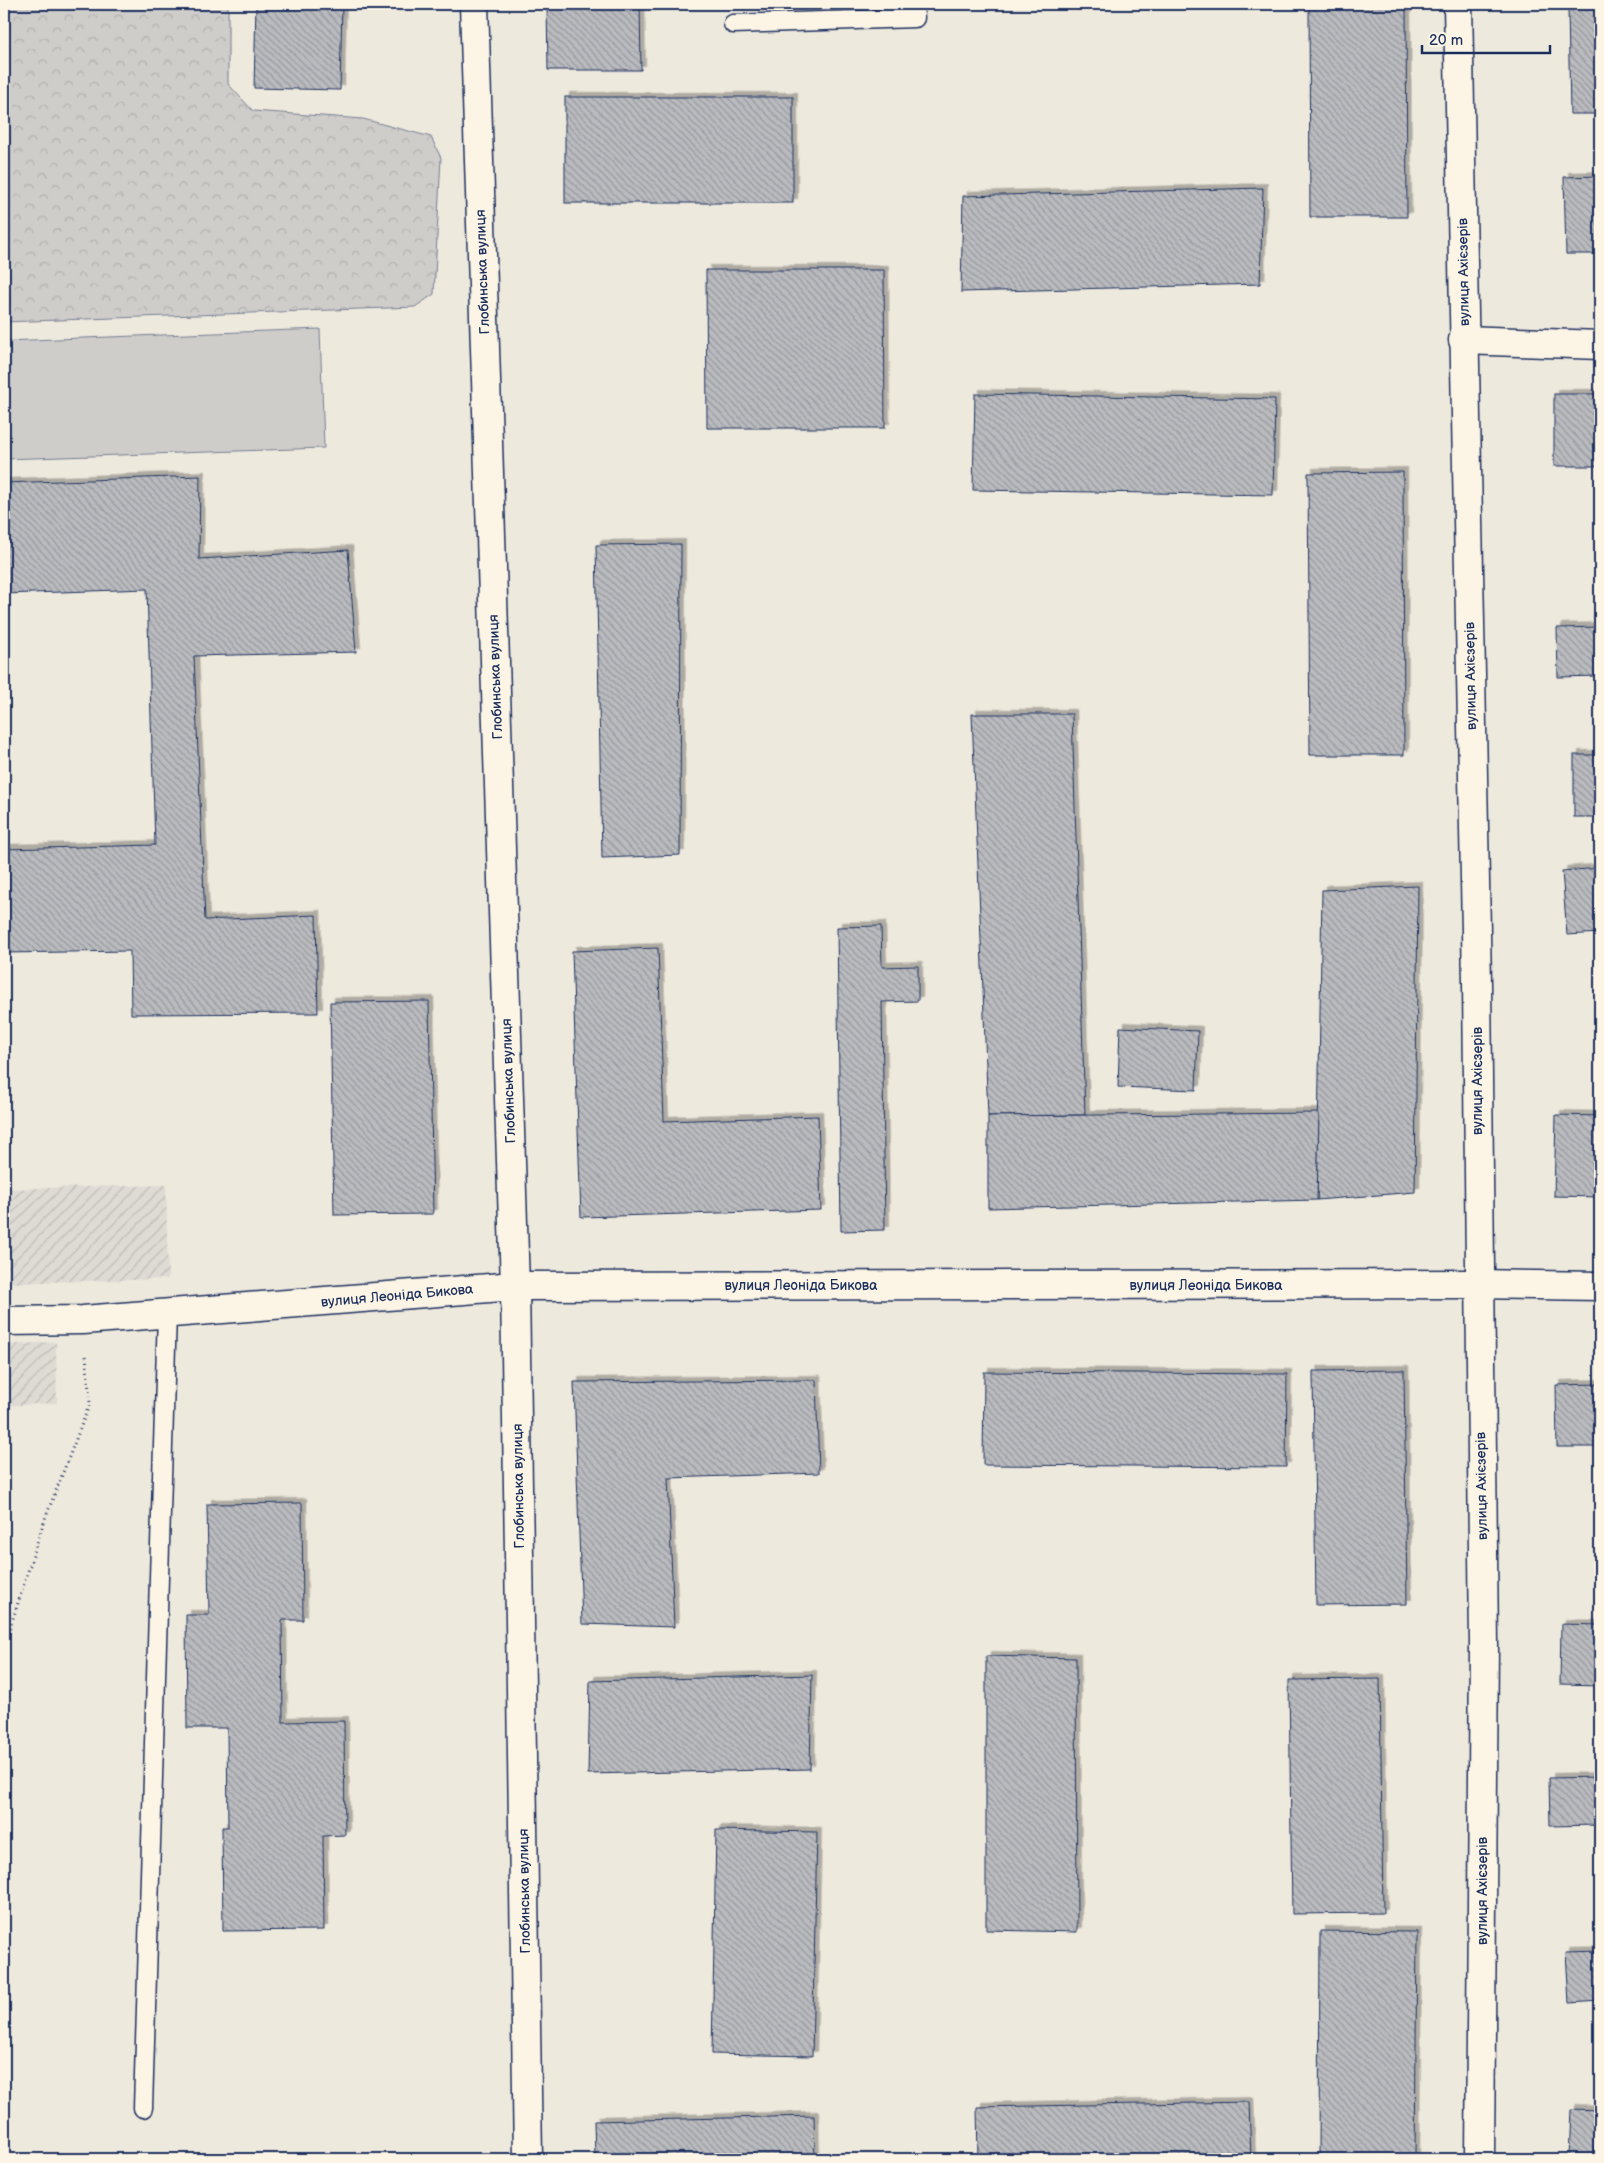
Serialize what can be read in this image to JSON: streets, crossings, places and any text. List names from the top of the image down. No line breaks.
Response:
{"streets":{"street":["Глобинська вулиця","вулиця Ахієзерів","вулиця Леоніда Бикова"]},"crossings":[["Глобинська вулиця","вулиця Леоніда Бикова"],["вулиця Ахієзерів","вулиця Леоніда Бикова"]],"scale_bar":"20 m"}
